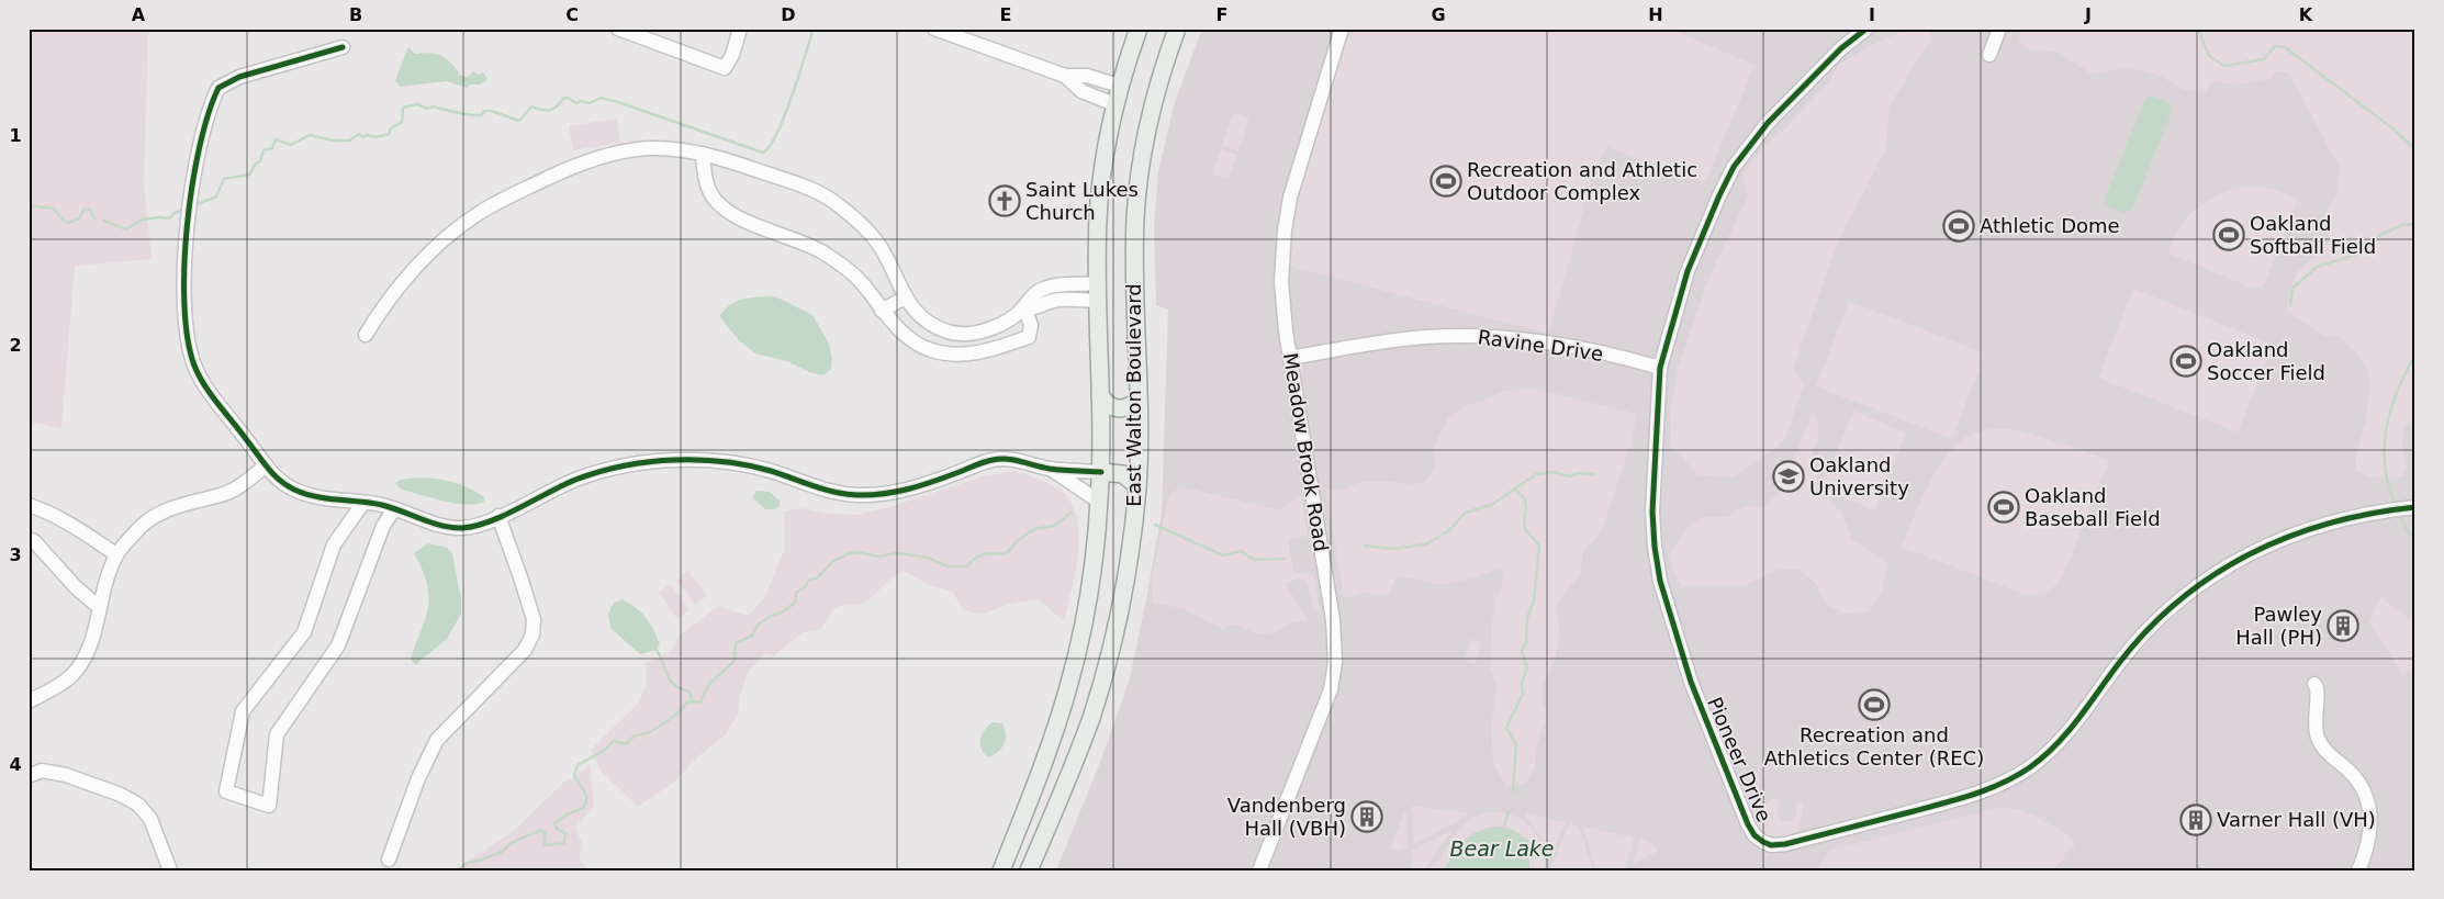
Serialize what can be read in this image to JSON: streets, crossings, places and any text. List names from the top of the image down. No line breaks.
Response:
{"streets":{"main road":["East Walton Boulevard"],"street":["Ravine Drive","Meadow Brook Road","Pioneer Drive"]},"crossings":[["Ravine Drive","Meadow Brook Road"],["Ravine Drive","Pioneer Drive"]],"water":["Bear Lake"],"places":{"sports":["Recreation and Athletic Outdoor Complex","Athletic Dome","Oakland Softball Field","Oakland Soccer Field","Oakland Baseball Field","Recreation and Athletics Center (REC)"],"church":["Saint Lukes Church"],"school or university":["Oakland University"],"building":["Pawley Hall (PH)","Vandenberg Hall (VBH)","Varner Hall (VH)"]},"grid":{"columns":["A","B","C","D","E","F","G","H","I","J","K"],"rows":["1","2","3","4"]}}
